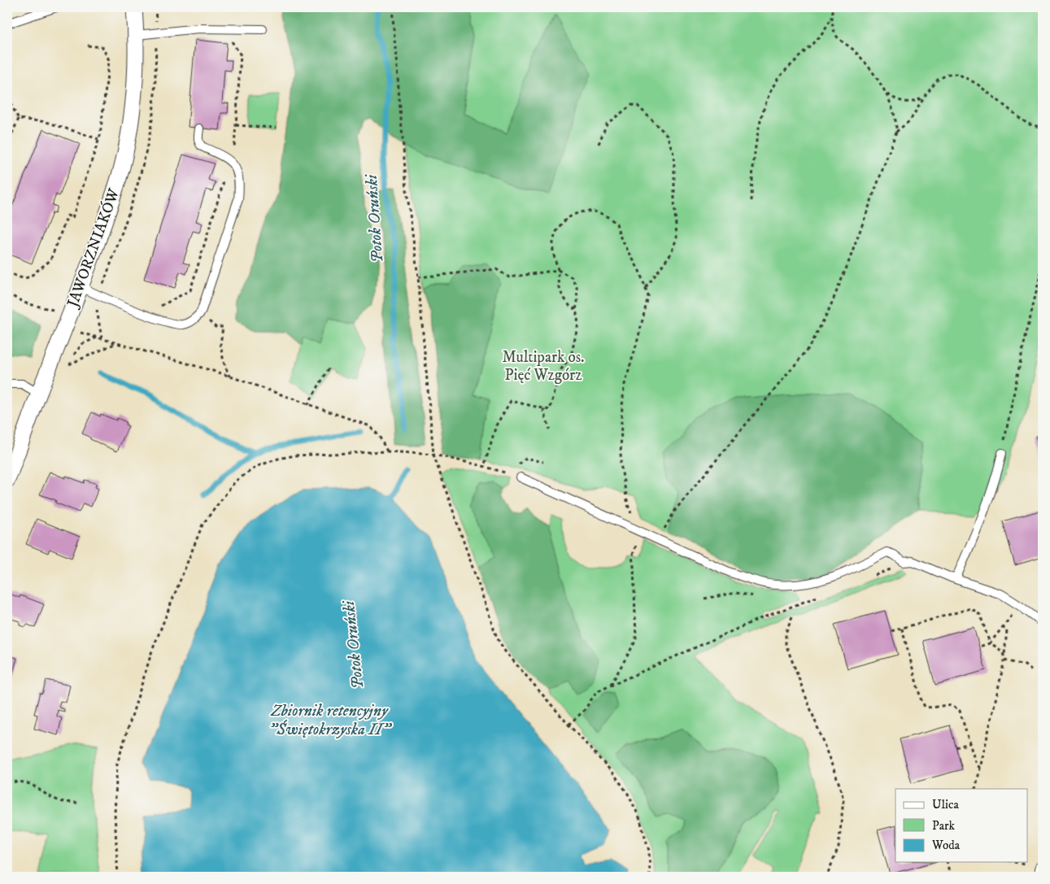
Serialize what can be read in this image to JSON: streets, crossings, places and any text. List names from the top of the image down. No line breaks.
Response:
{"streets":{"street":["JAWORZNIAKÓW"]},"water":["Potok Oruński","Zbiornik retencyjny \"Świętokrzyska II\""],"parks":["Multipark os. Pięć Wzgórz"],"legend":["Ulica","Park","Woda"]}
